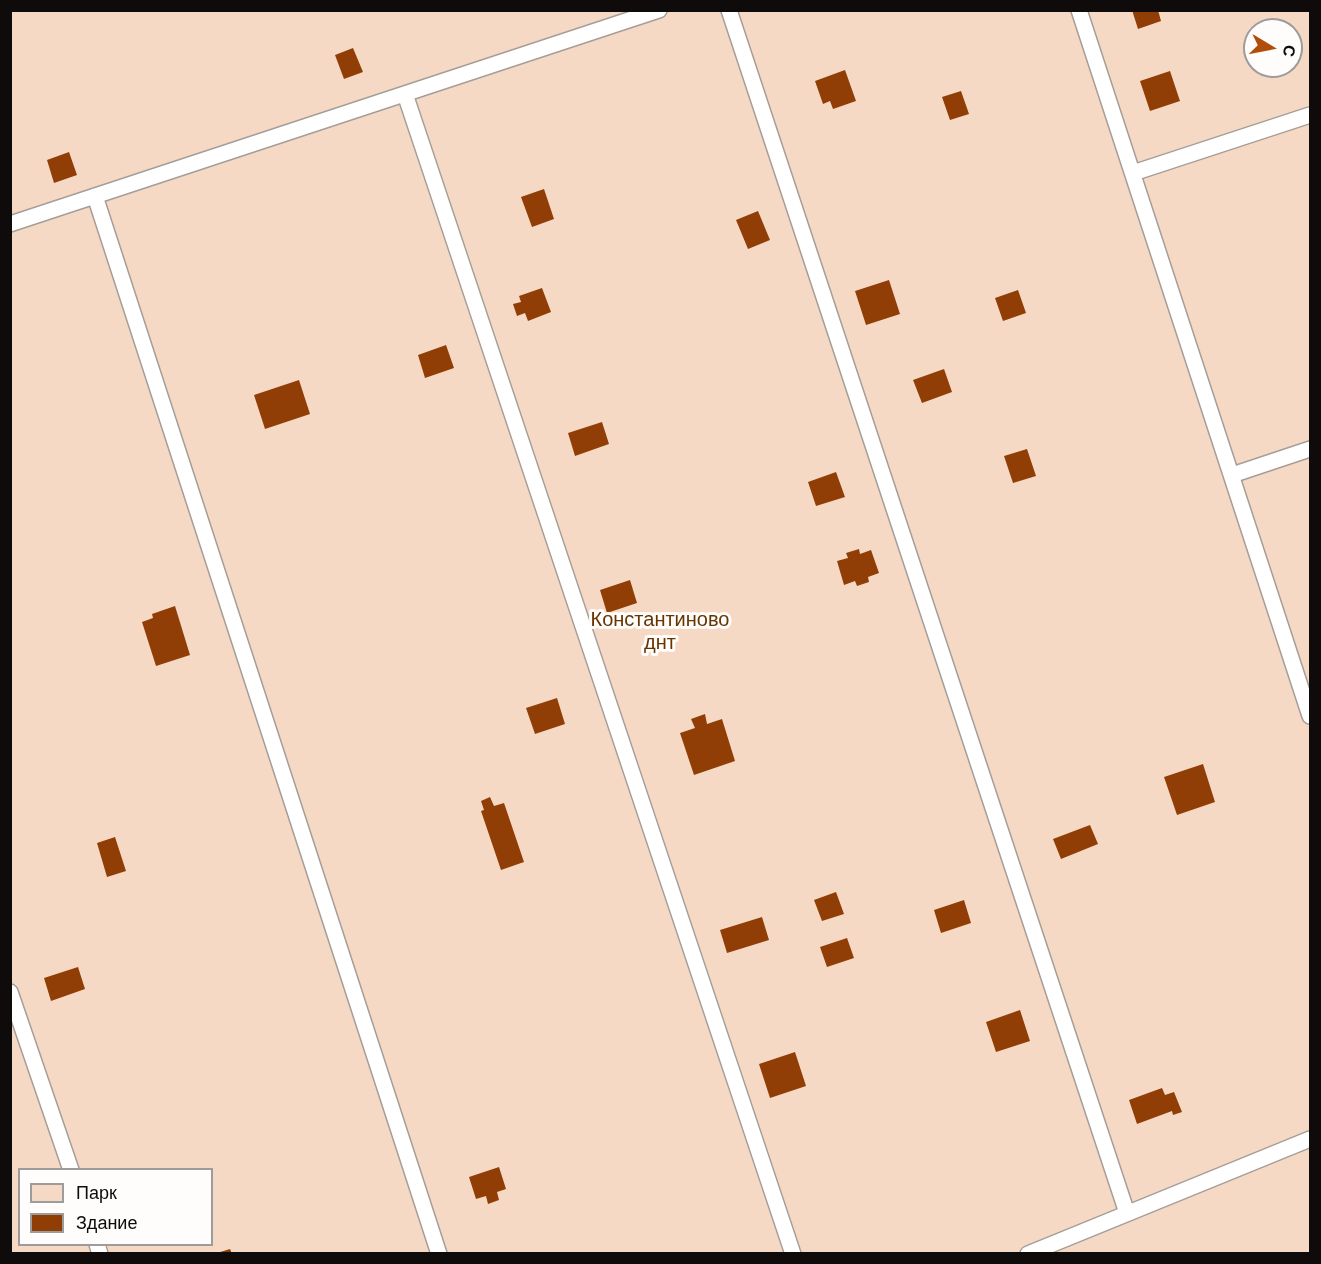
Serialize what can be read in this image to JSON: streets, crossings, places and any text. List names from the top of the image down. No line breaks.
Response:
{"parks":["Константиново днт"],"legend":["Парк","Здание"],"north":"right"}
